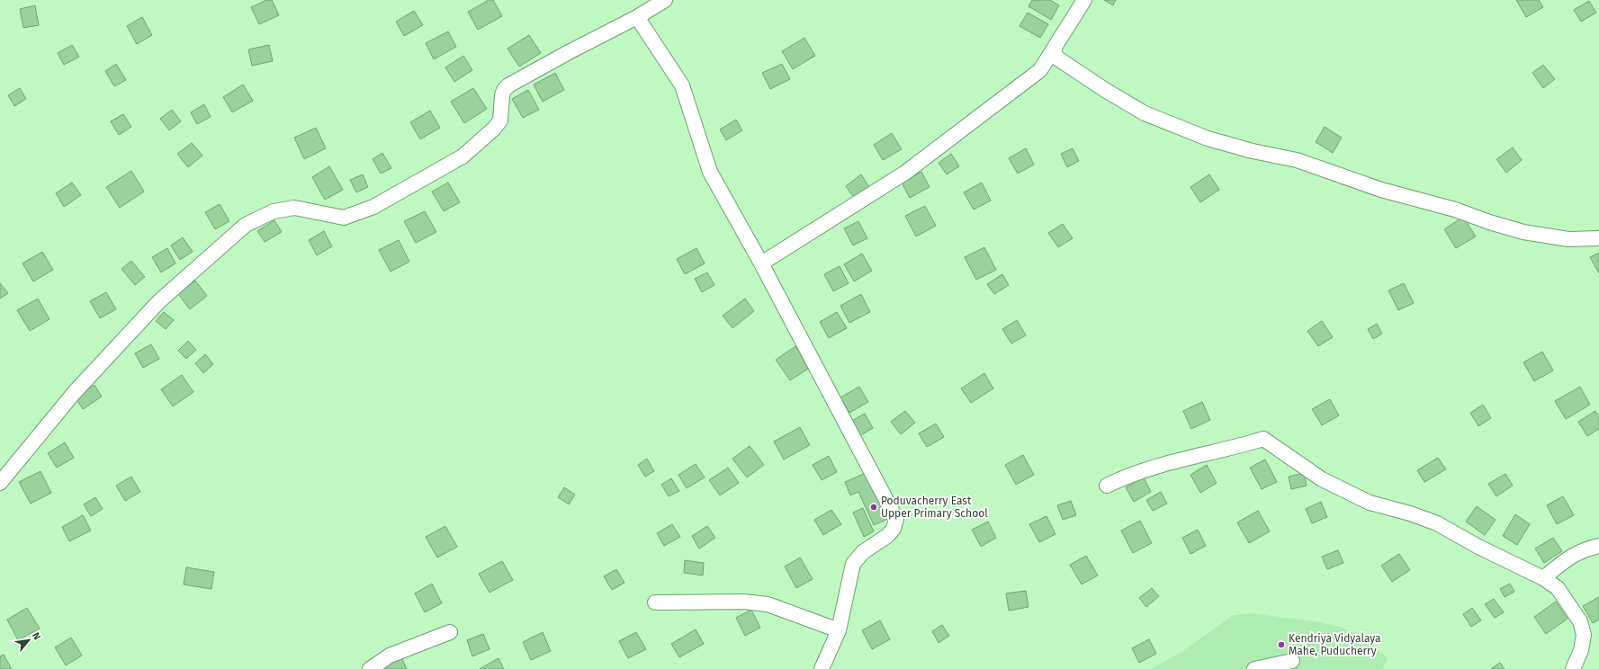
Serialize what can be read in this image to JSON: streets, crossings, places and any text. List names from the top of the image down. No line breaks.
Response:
{"places":["Poduvacherry East Upper Primary School","Kendriya Vidyalaya Mahe, Puducherry"],"north":"top right"}
